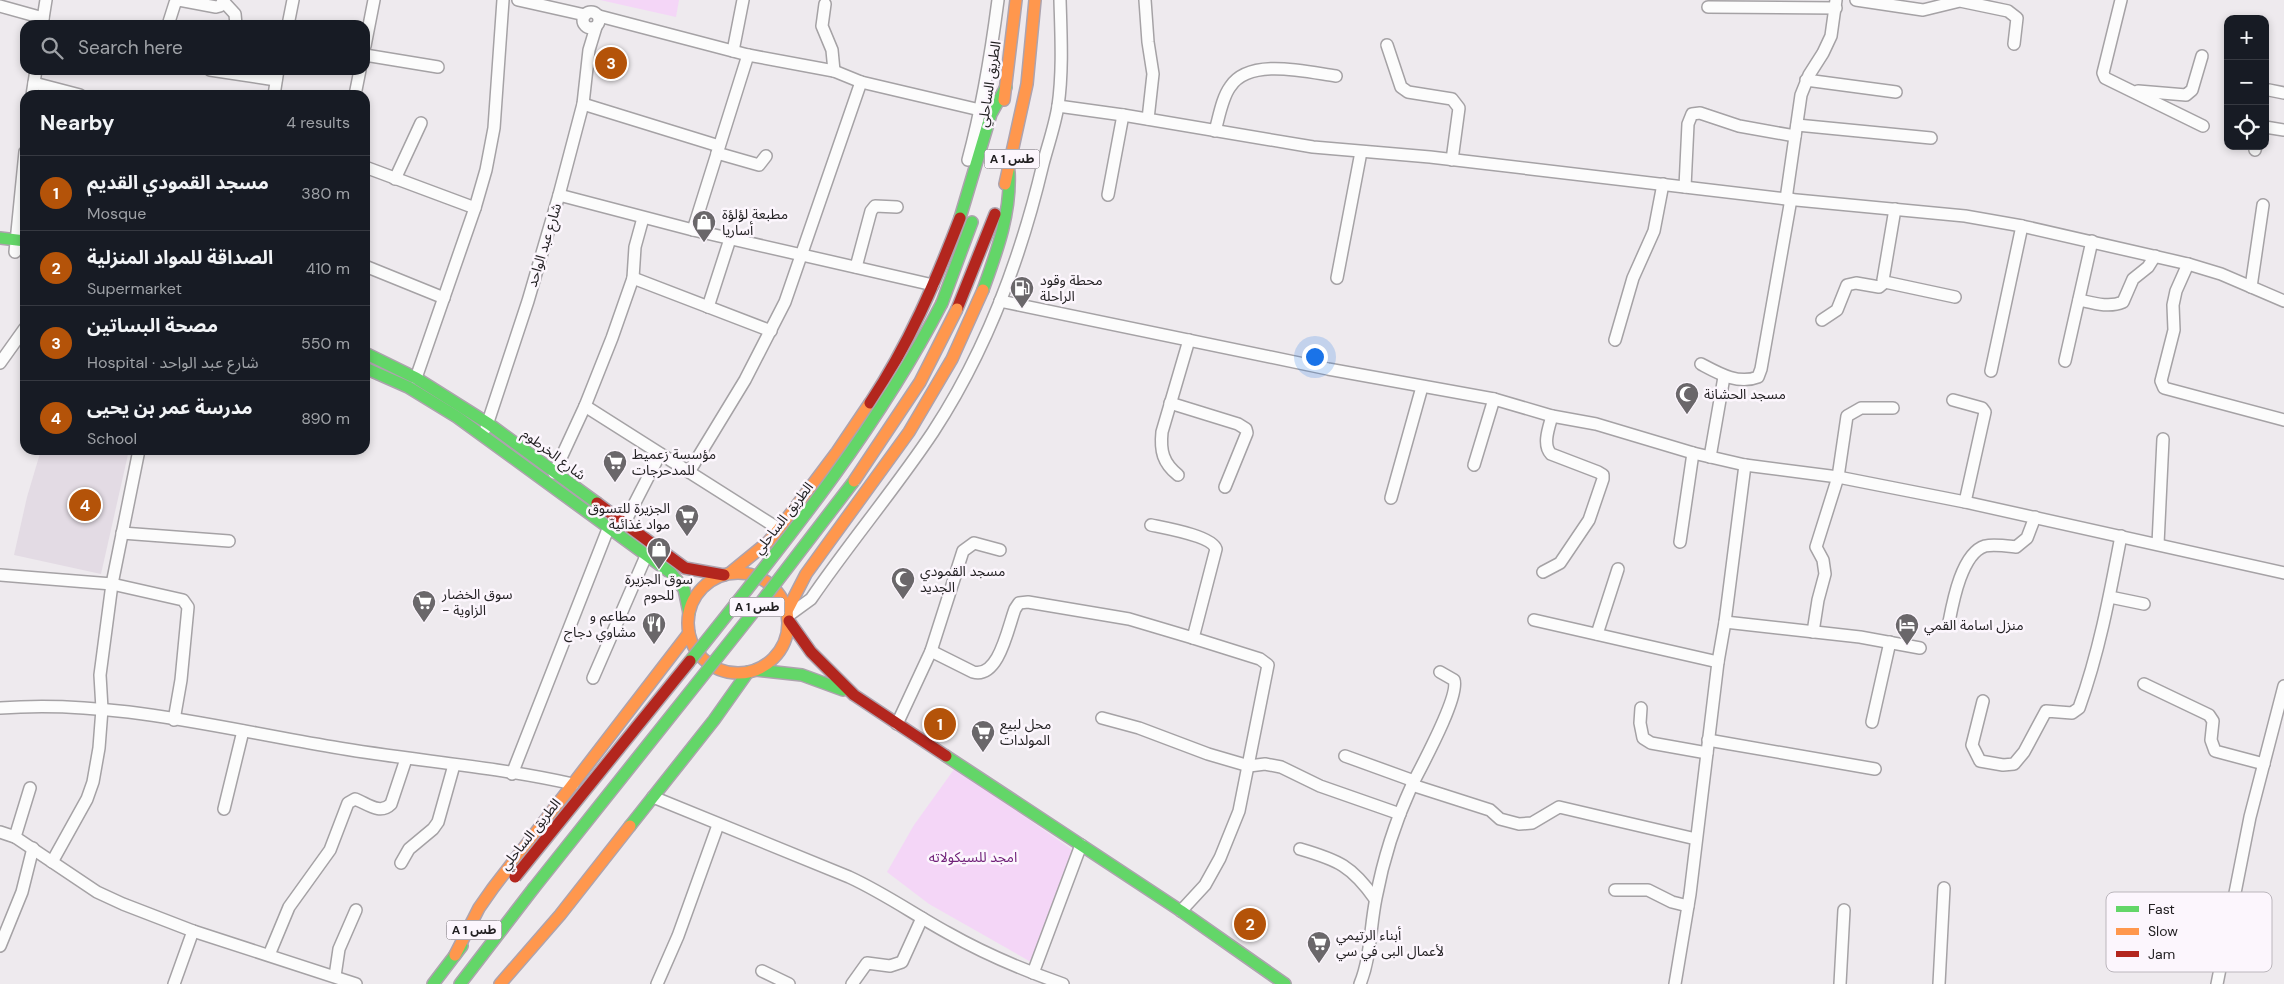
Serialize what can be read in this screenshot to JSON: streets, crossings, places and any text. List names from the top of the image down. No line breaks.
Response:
{"streets":{"main road":["الطريق الساحلي","A 1 طس","شارع الخرطوم"],"street":["شارع عبد الواحد"]},"crossings":[["شارع عبد الواحد","شارع الخرطوم"]],"parks":["امجد للسيكولاته"],"places":{"shop":["مطبعة لؤلؤة أساريا","سوق الجزيرة للحوم"],"fuel station":["محطة وقود الراحلة"],"mosque":["مسجد الحشانة","مسجد القمودي الجديد"],"supermarket":["مؤسسة زعميط للمدحرجات","الجزيرة للتسوق مواد غذائية","سوق الخضار - الزاوية","محل لبيع المولدات","أبناء الرتيمي لأعمال البى في سي"],"restaurant":["مطاعم و مشاوي دجاج"],"hotel":["منزل اسامة القمي"]},"legend":["Fast","Slow","Jam"],"page":{"map_buttons":["+","−"],"search":"Search here","pins":["3","4","1","2"],"heading":["Nearby","4 results"],"list":[{"mark":"1","name":"مسجد القمودي القديم","note":"Mosque","value":"380 m"},{"mark":"2","name":"الصداقة للمواد المنزلية","note":"Supermarket","value":"410 m"},{"mark":"3","name":"مصحة البساتين","note":"Hospital · شارع عبد الواحد","value":"550 m"},{"mark":"4","name":"مدرسة عمر بن يحيى","note":"School","value":"890 m"}]}}
